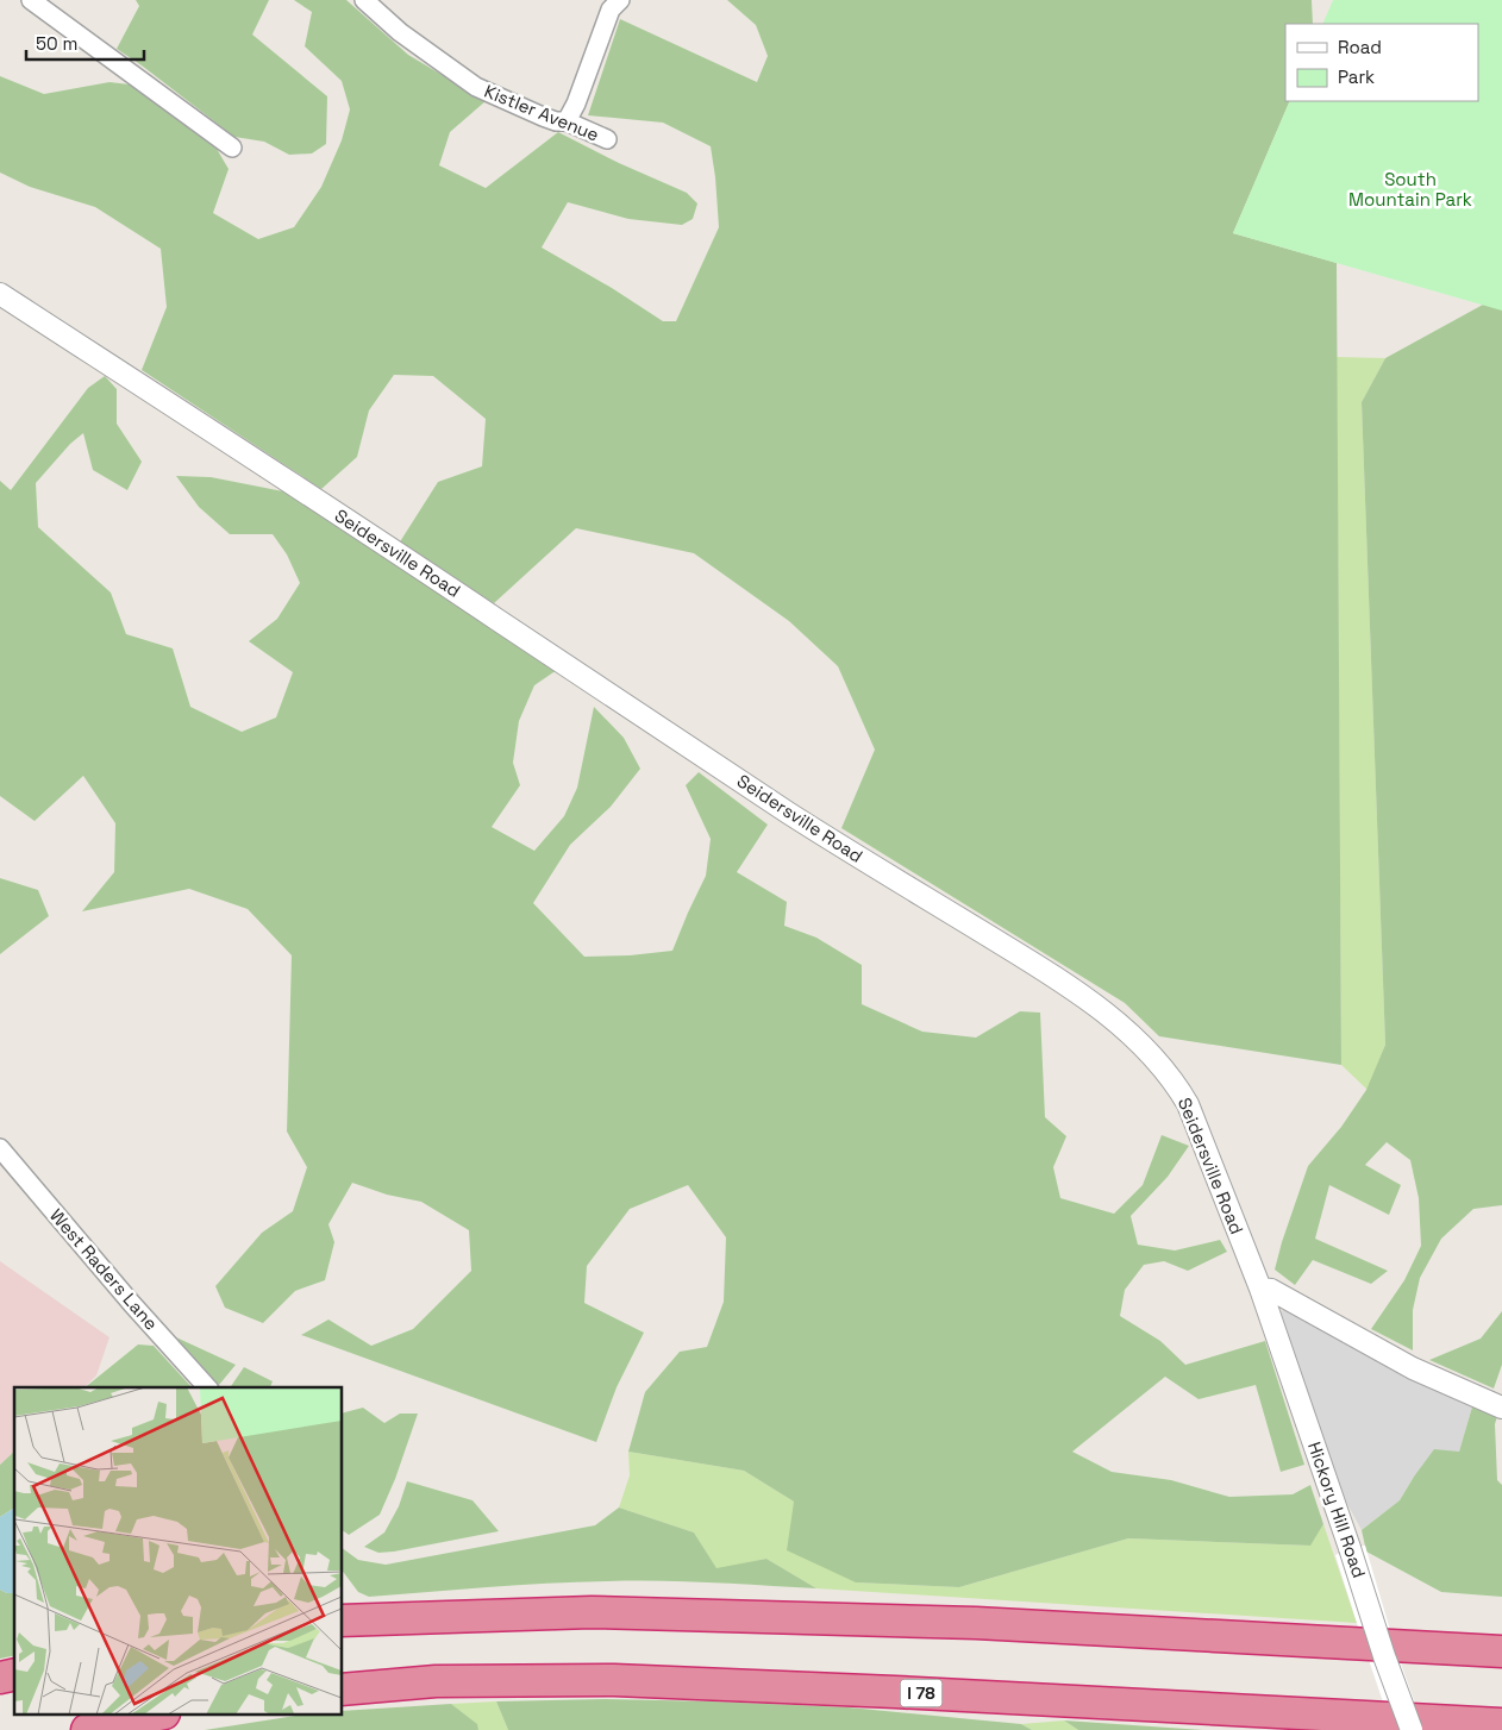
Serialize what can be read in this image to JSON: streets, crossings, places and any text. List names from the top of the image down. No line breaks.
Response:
{"streets":{"highway":["I 78"],"street":["Kistler Avenue","Seidersville Road","West Raders Lane","Hickory Hill Road"]},"crossings":[["Seidersville Road","Hickory Hill Road"]],"parks":["South Mountain Park"],"legend":["Road","Park"],"scale_bar":"50 m"}
